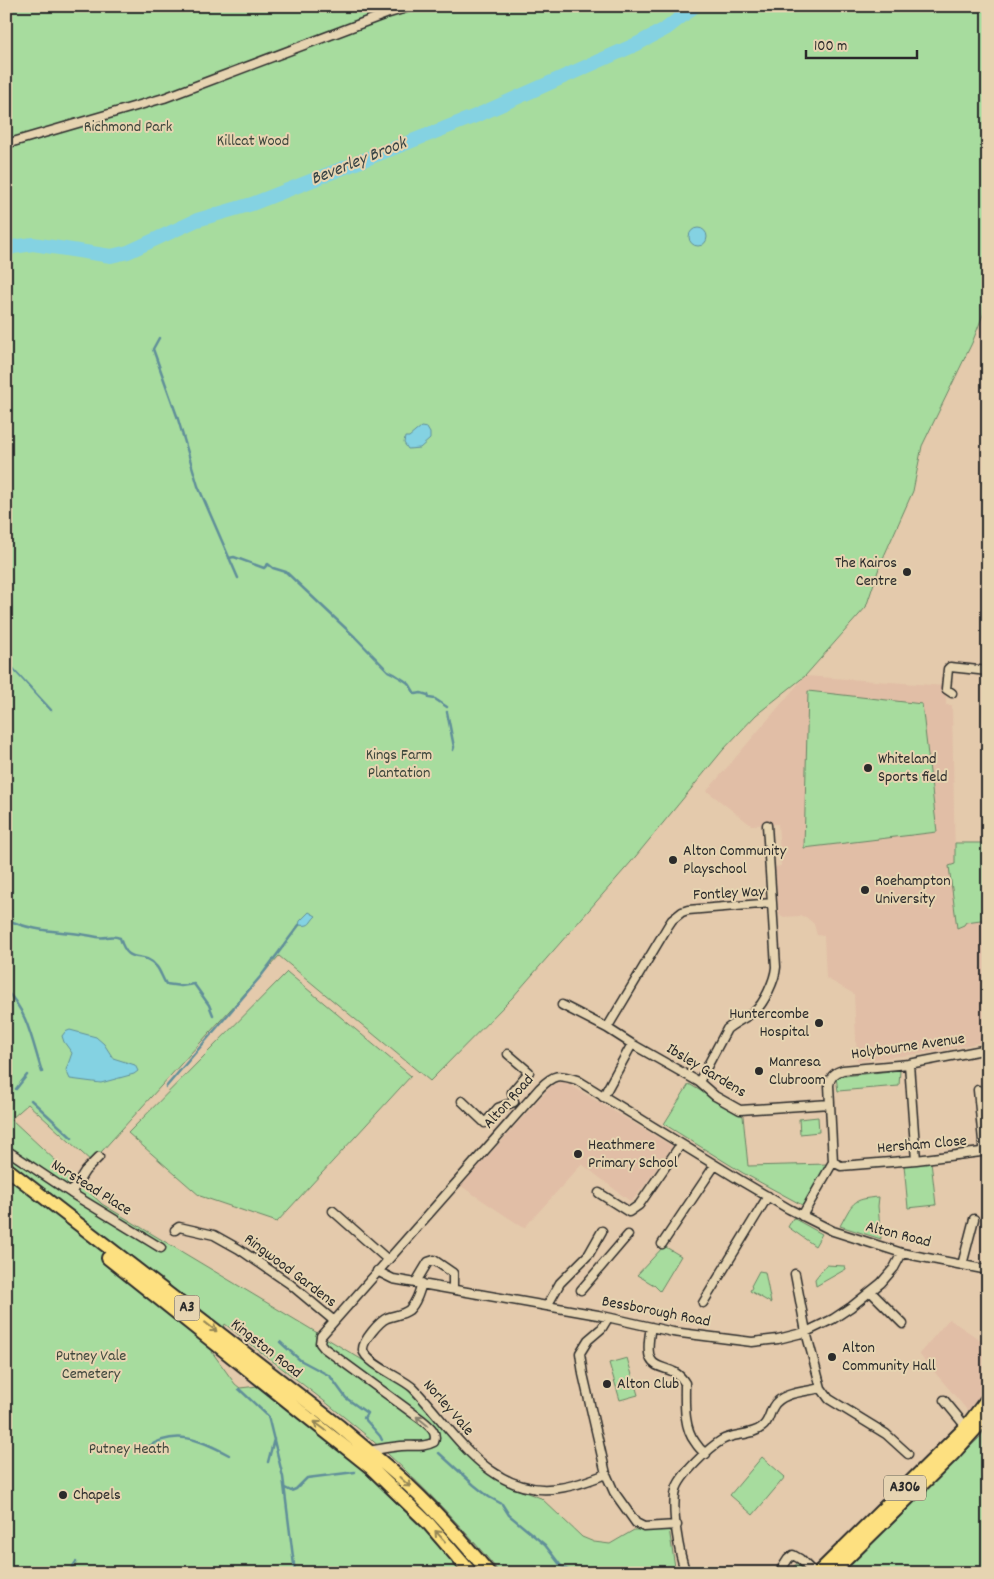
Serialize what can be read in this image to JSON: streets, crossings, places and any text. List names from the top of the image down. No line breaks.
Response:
{"streets":{"highway":["A3","Kingston Road","A306"],"street":["Fontley Way","Holybourne Avenue","Ibsley Gardens","Alton Road","Hersham Close","Norstead Place","Ringwood Gardens","Bessborough Road","Norley Vale"]},"crossings":[["Fontley Way","Ibsley Gardens"],["Holybourne Avenue","Ibsley Gardens"],["Holybourne Avenue","Hersham Close"],["Alton Road","Ringwood Gardens"],["Alton Road","Bessborough Road"],["Alton Road","Kingston Road"],["Bessborough Road","Norley Vale"]],"water":["Beverley Brook"],"parks":["Richmond Park","Killcat Wood","Kings Farm Plantation","Putney Vale Cemetery","Putney Heath"],"places":["The Kairos Centre","Whiteland Sports field","Alton Community Playschool","Roehampton University","Huntercombe Hospital","Manresa Clubroom","Heathmere Primary School","Alton Community Hall","Alton Club","Chapels"],"scale_bar":"100 m"}
